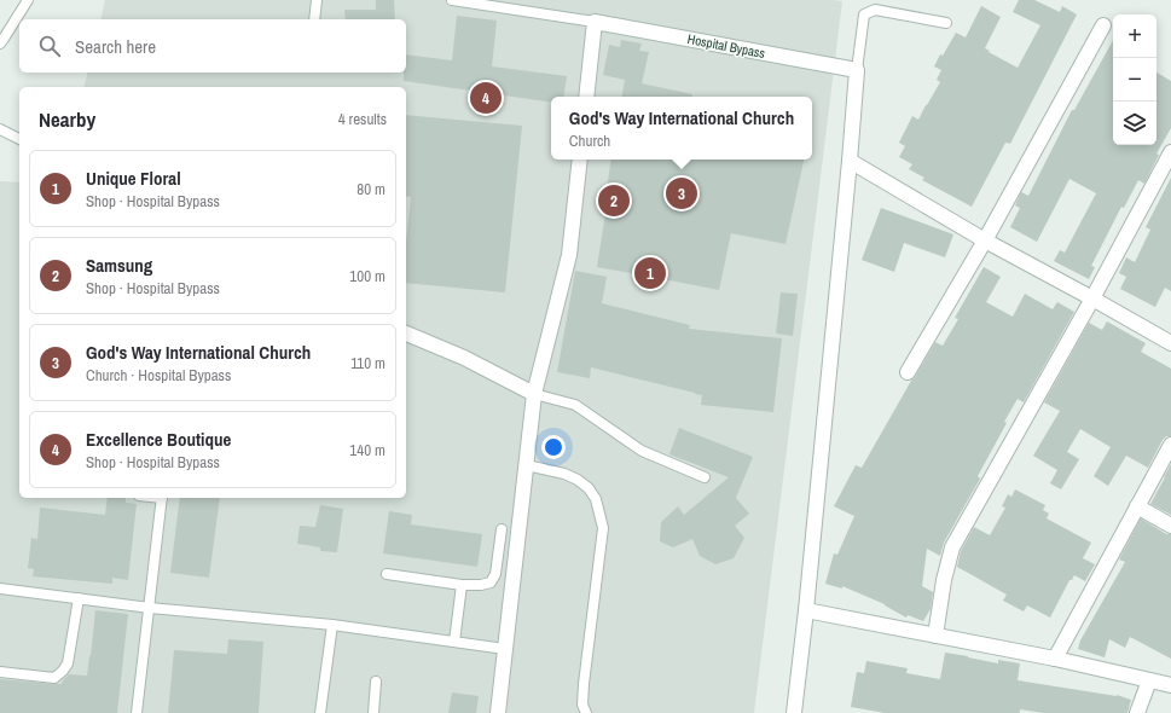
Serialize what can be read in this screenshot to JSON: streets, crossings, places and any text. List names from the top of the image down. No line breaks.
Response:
{"streets":{"street":["Hospital Bypass"]},"page":{"map_buttons":["+","−"],"search":"Search here","pins":["4","3","2","1"],"heading":["Nearby","4 results"],"popup":["God's Way International Church","Church"],"list":[{"mark":"1","name":"Unique Floral","note":"Shop · Hospital Bypass","value":"80 m"},{"mark":"2","name":"Samsung","note":"Shop · Hospital Bypass","value":"100 m"},{"mark":"3","name":"God's Way International Church","note":"Church · Hospital Bypass","value":"110 m"},{"mark":"4","name":"Excellence Boutique","note":"Shop · Hospital Bypass","value":"140 m"}]}}
